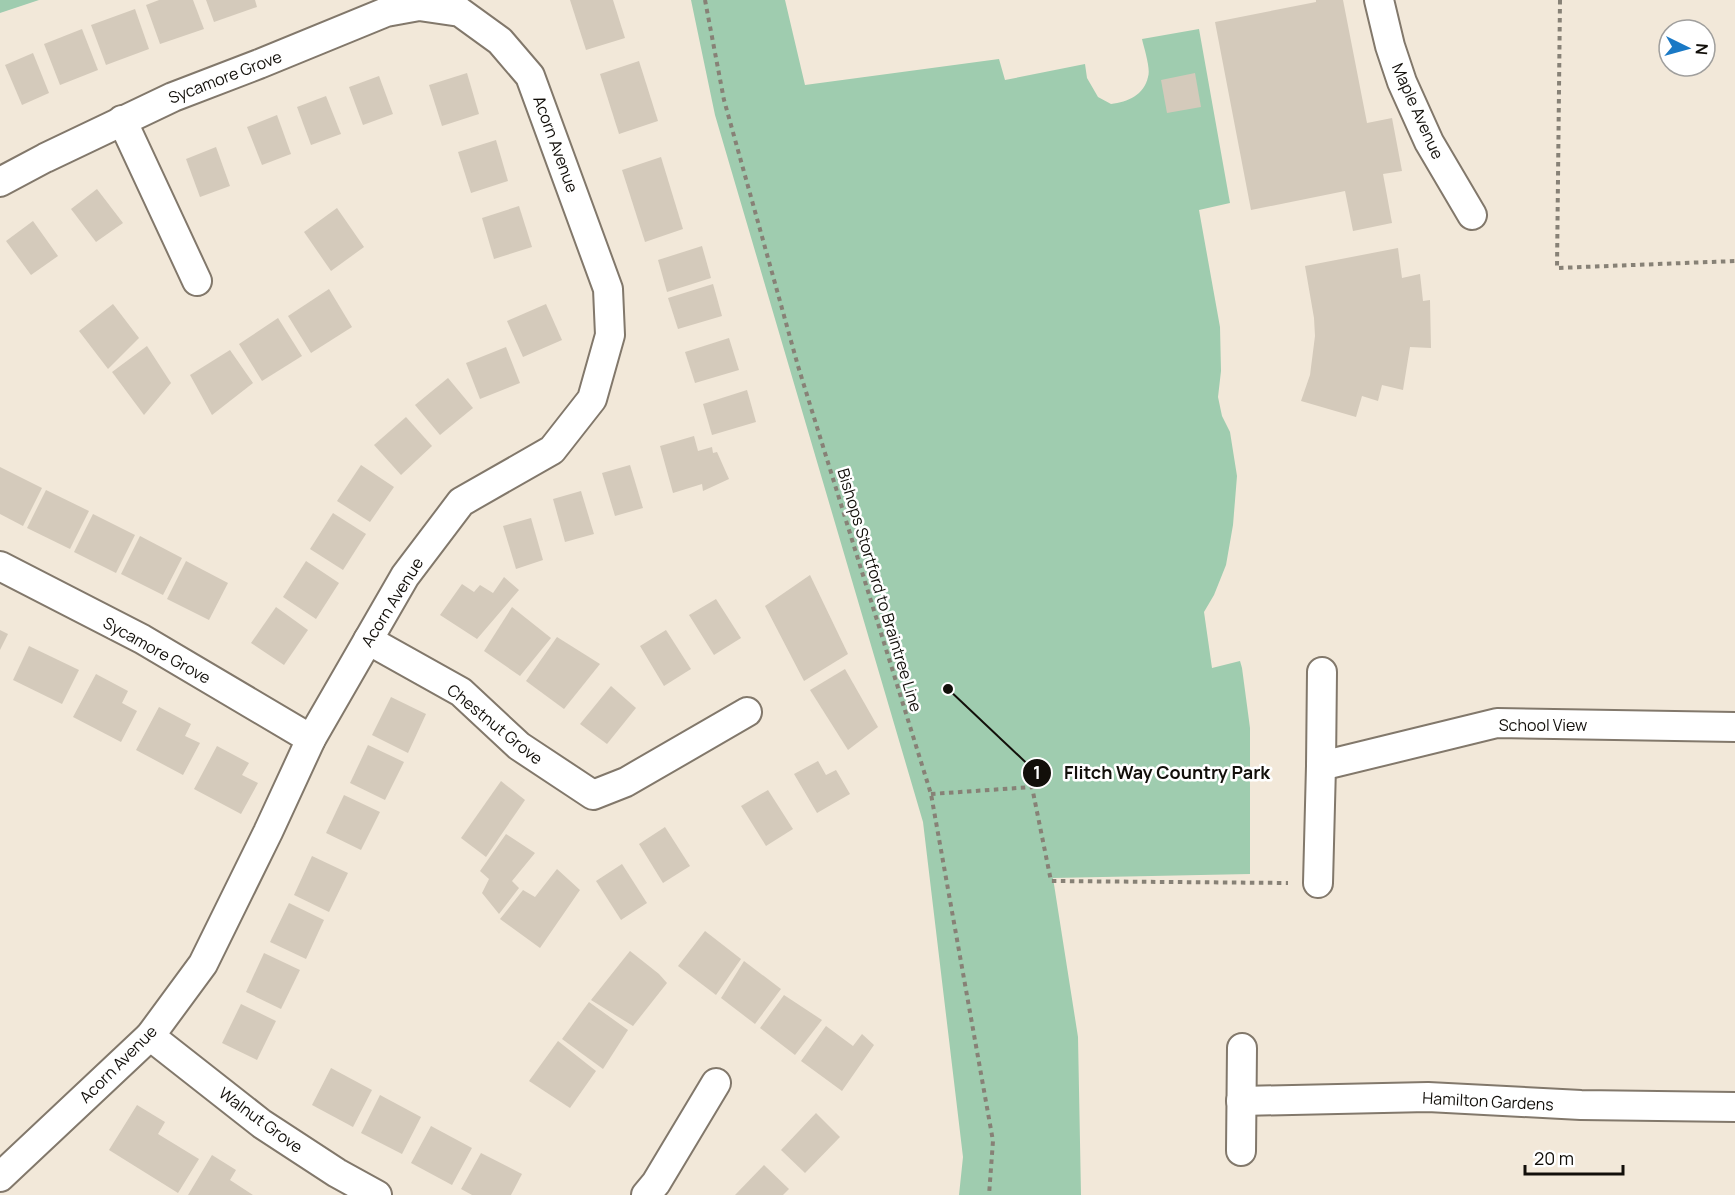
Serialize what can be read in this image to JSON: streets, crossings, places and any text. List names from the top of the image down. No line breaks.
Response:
{"streets":{"street":["Sycamore Grove","Maple Avenue","Acorn Avenue","Chestnut Grove","School View","Hamilton Gardens","Walnut Grove"],"path":["Bishops Stortford to Braintree Line"]},"crossings":[["Sycamore Grove","Acorn Avenue"],["Acorn Avenue","Chestnut Grove"],["Acorn Avenue","Walnut Grove"]],"places":["Flitch Way Country Park"],"scale_bar":"20 m","north":"right"}
